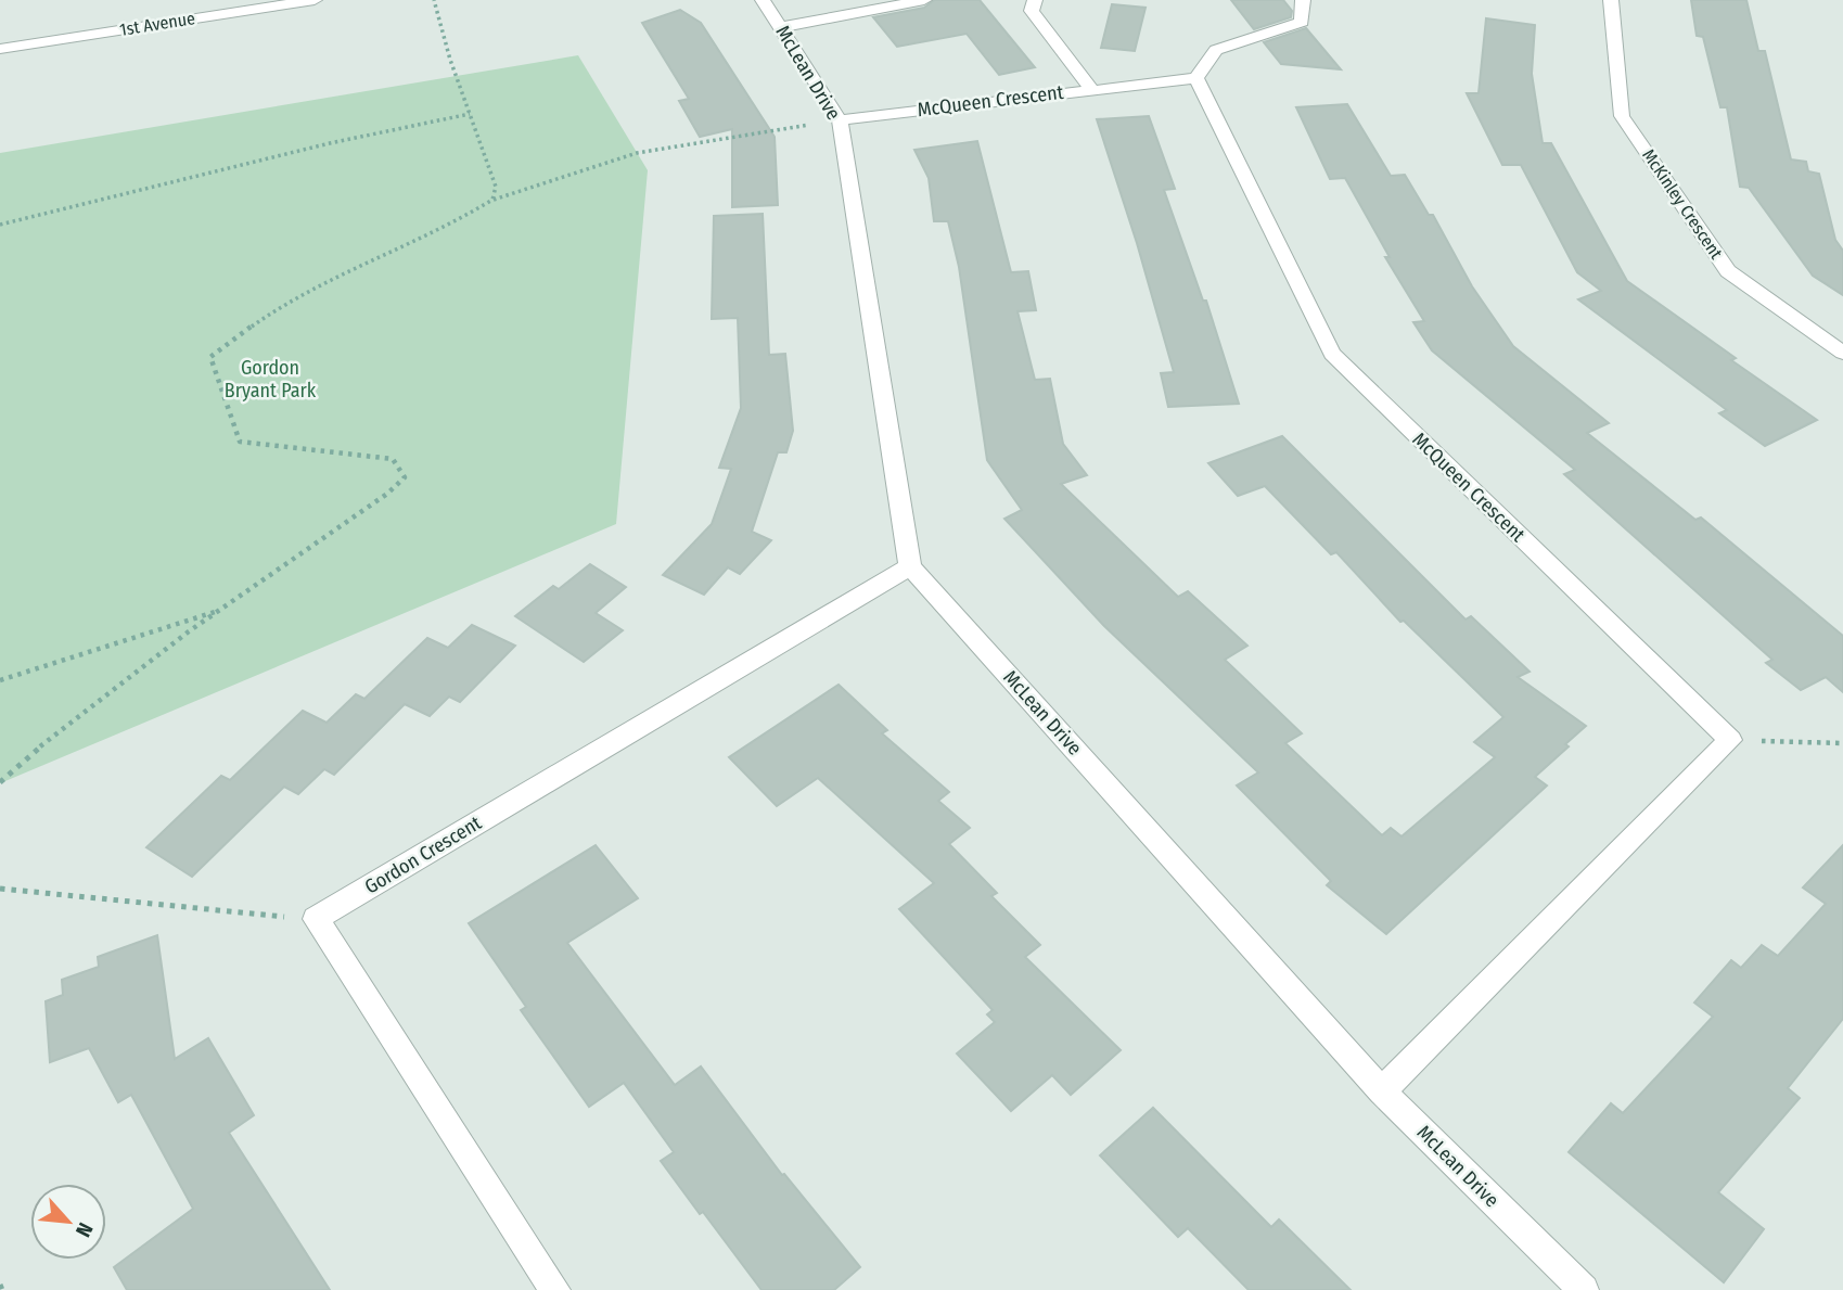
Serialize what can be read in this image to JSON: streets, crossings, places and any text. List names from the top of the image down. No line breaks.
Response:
{"streets":{"street":["1st Avenue","McLean Drive","McQueen Crescent","McKinley Crescent","Gordon Crescent"]},"crossings":[["McLean Drive","McQueen Crescent"],["McLean Drive","Gordon Crescent"]],"parks":["Gordon Bryant Park"],"north":"bottom right"}
